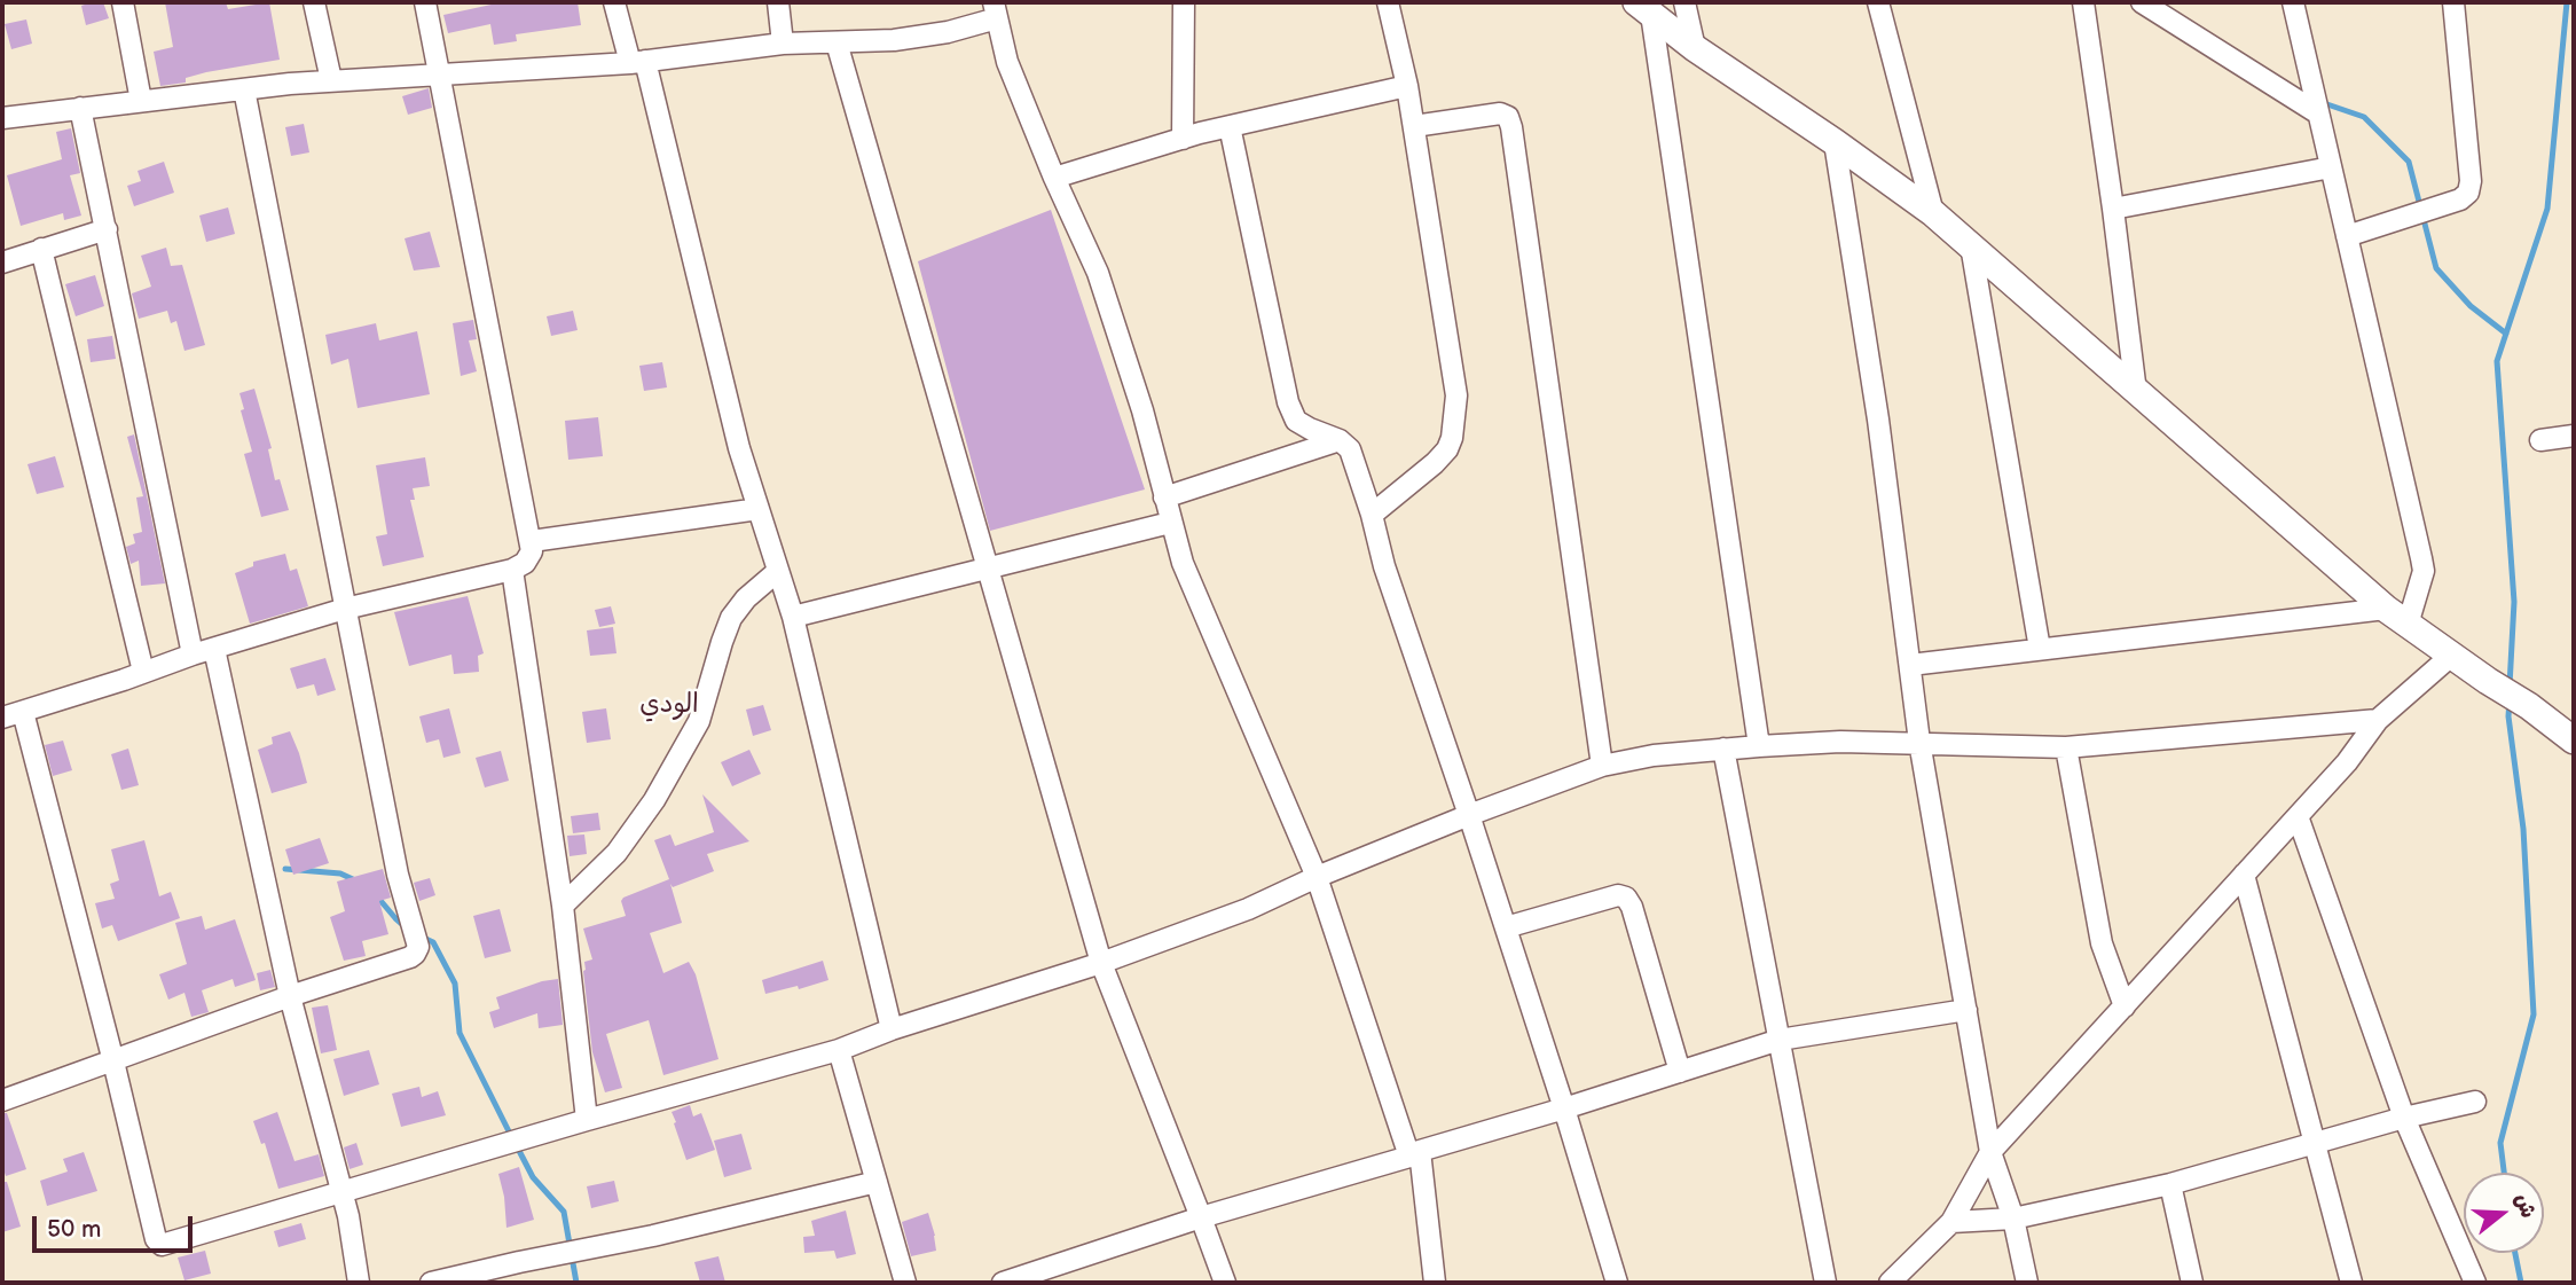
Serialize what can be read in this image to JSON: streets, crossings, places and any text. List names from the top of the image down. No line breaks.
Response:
{"districts":["الودي"],"scale_bar":"50 m","north":"right"}
